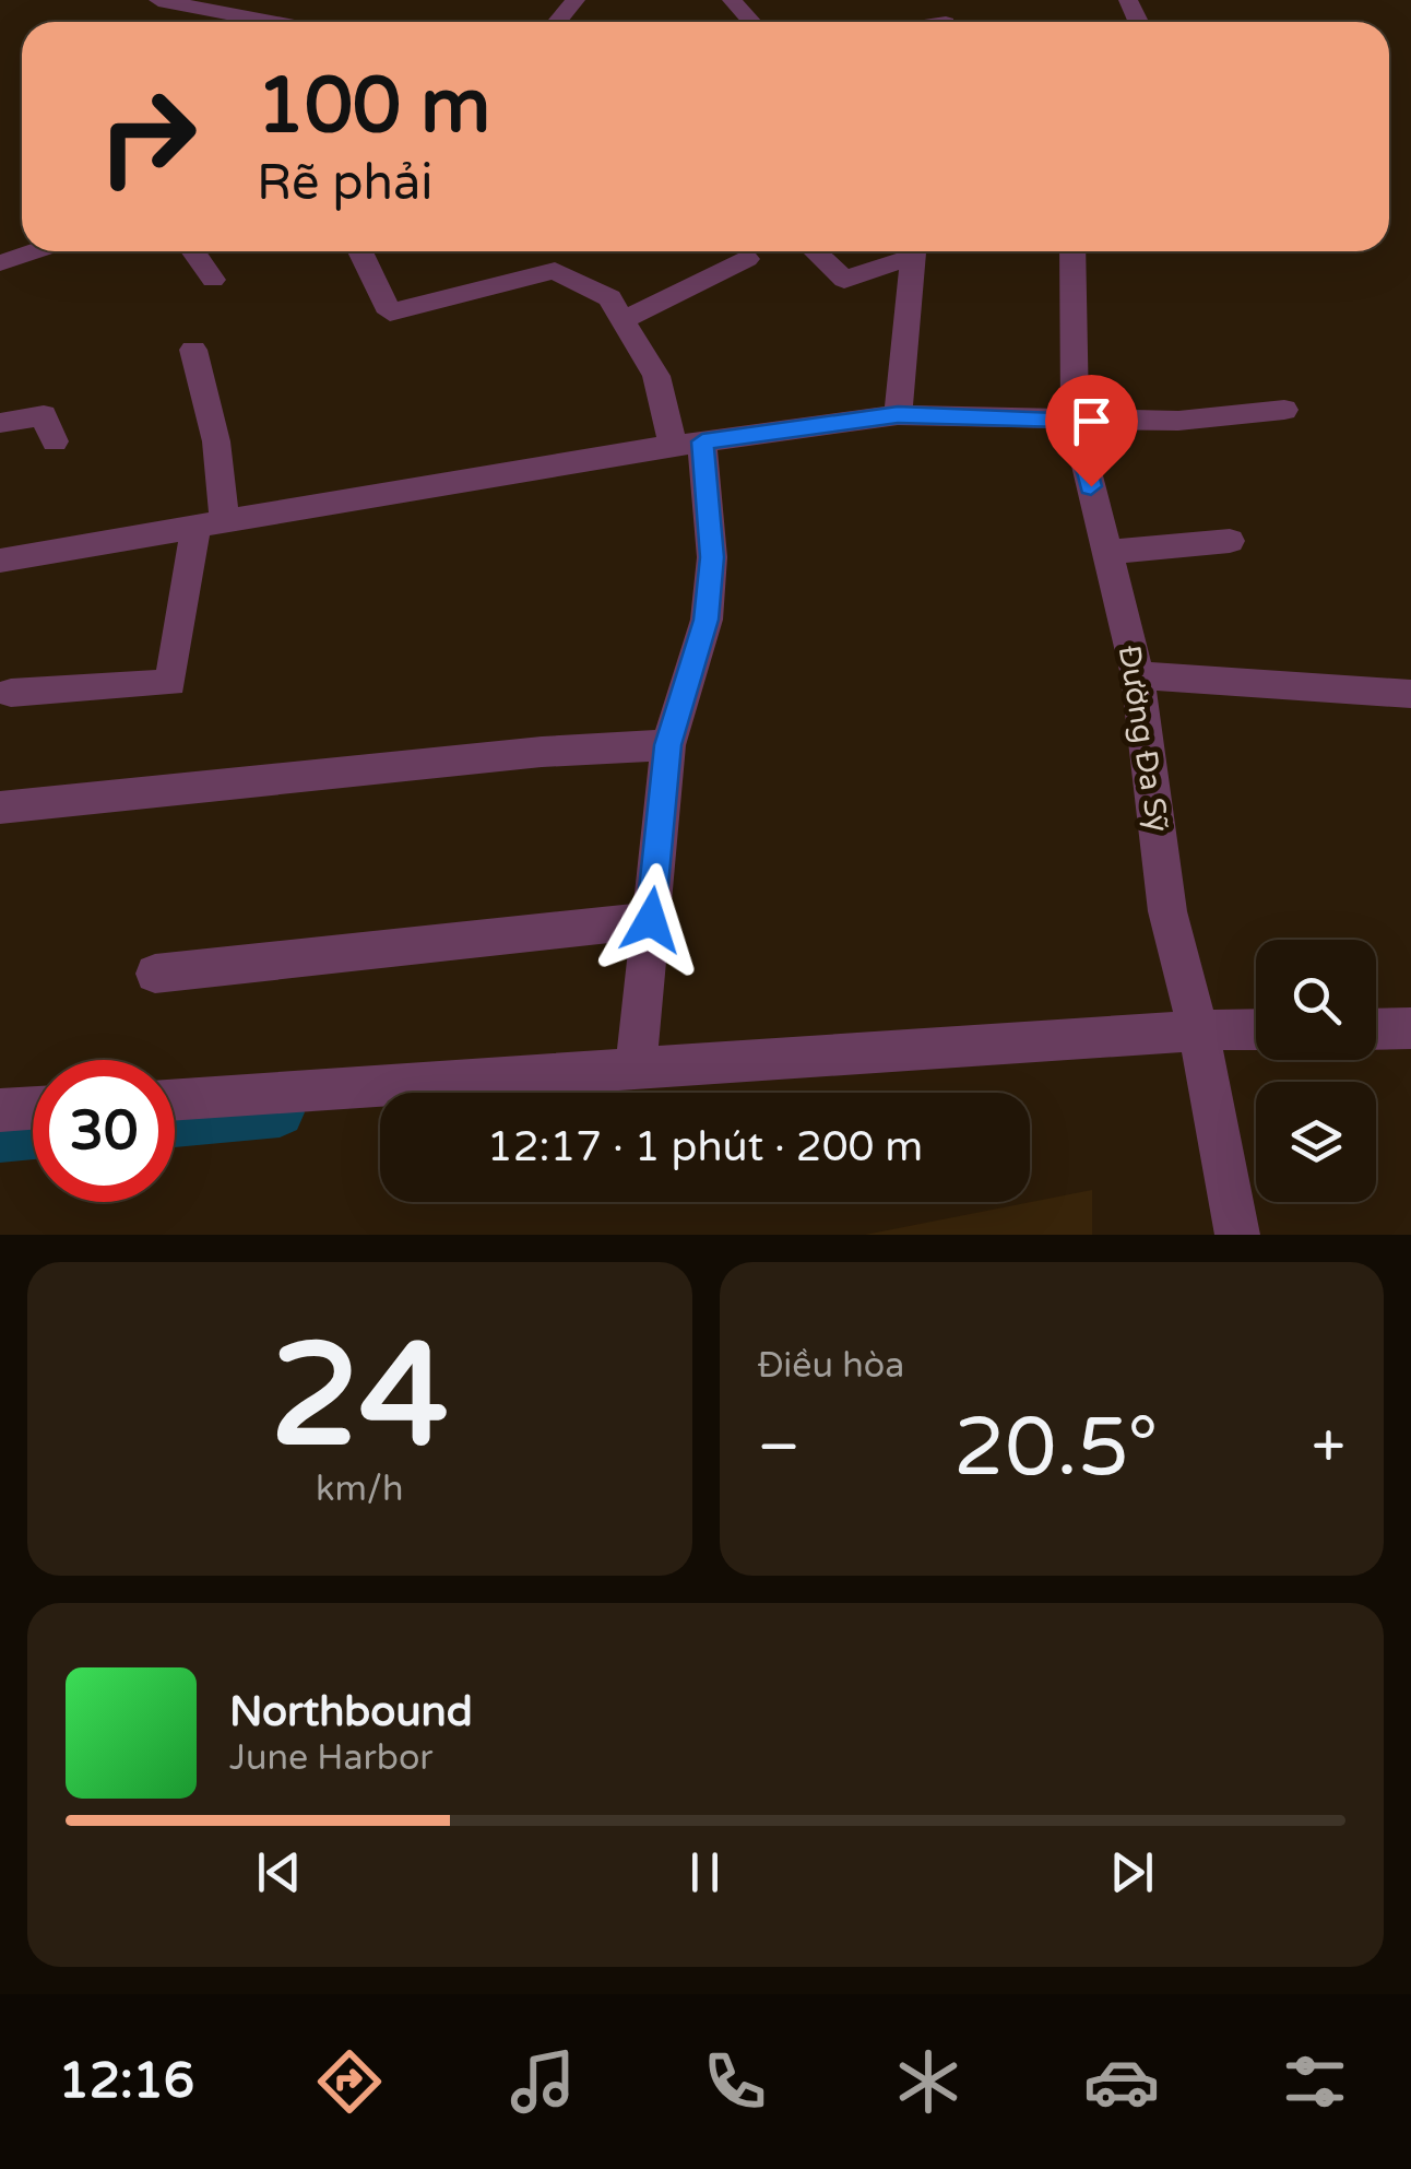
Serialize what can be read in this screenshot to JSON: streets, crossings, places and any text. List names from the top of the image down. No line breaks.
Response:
{"streets":{"street":["Đường Đa Sỹ"]},"page":{"turn":["100 m","Rẽ phải"],"limit":"30","trip":"12:17 · 1 phút · 200 m","tile":[["24","km/h"],"Điều hòa"],"heat":["−","20.5°","+"],"song":["Northbound","June Harbor"],"tabs":"12:16"}}
